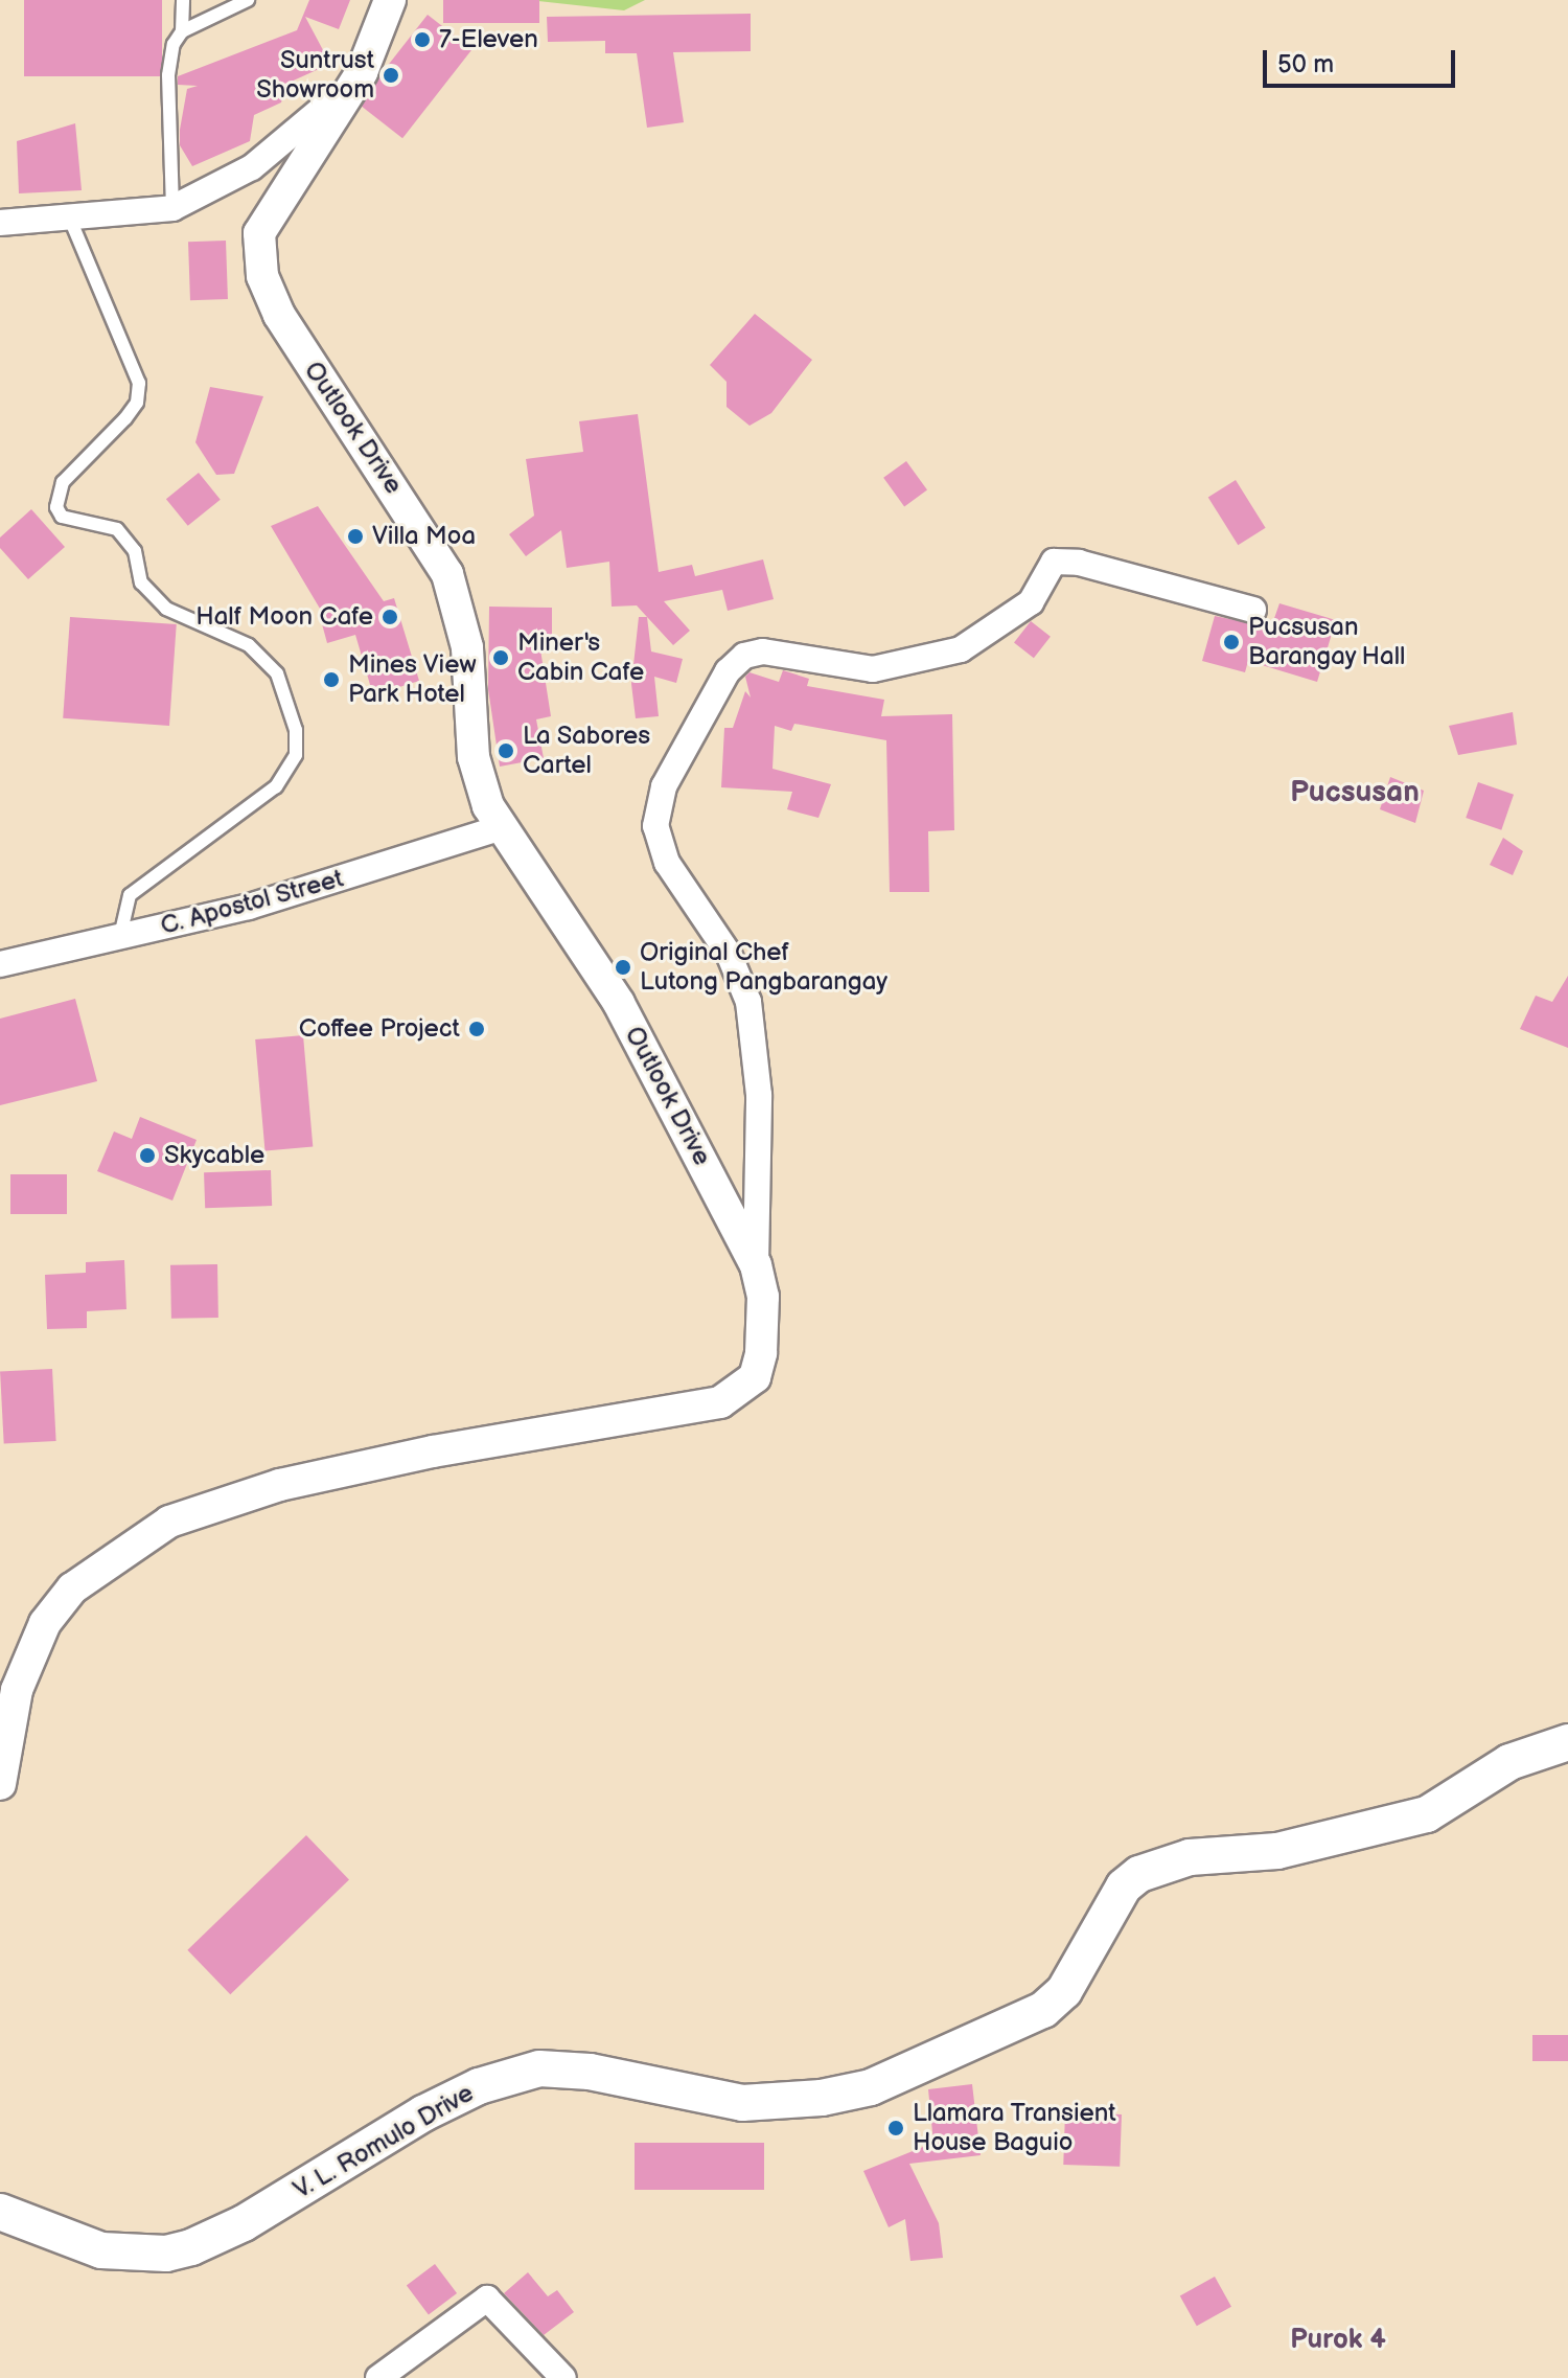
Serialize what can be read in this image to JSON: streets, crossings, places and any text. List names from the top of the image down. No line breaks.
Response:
{"streets":{"main road":["V. L. Romulo Drive"],"street":["Outlook Drive","C. Apostol Street"]},"crossings":[["Outlook Drive","C. Apostol Street"]],"districts":["Pucsusan","Purok 4"],"places":["7-Eleven","Suntrust Showroom","Villa Moa","Half Moon Cafe","Pucsusan Barangay Hall","Miner's Cabin Cafe","Mines View Park Hotel","La Sabores Cartel","Original Chef Lutong Pangbarangay","Coffee Project","Skycable","Llamara Transient House Baguio"],"scale_bar":"50 m"}
